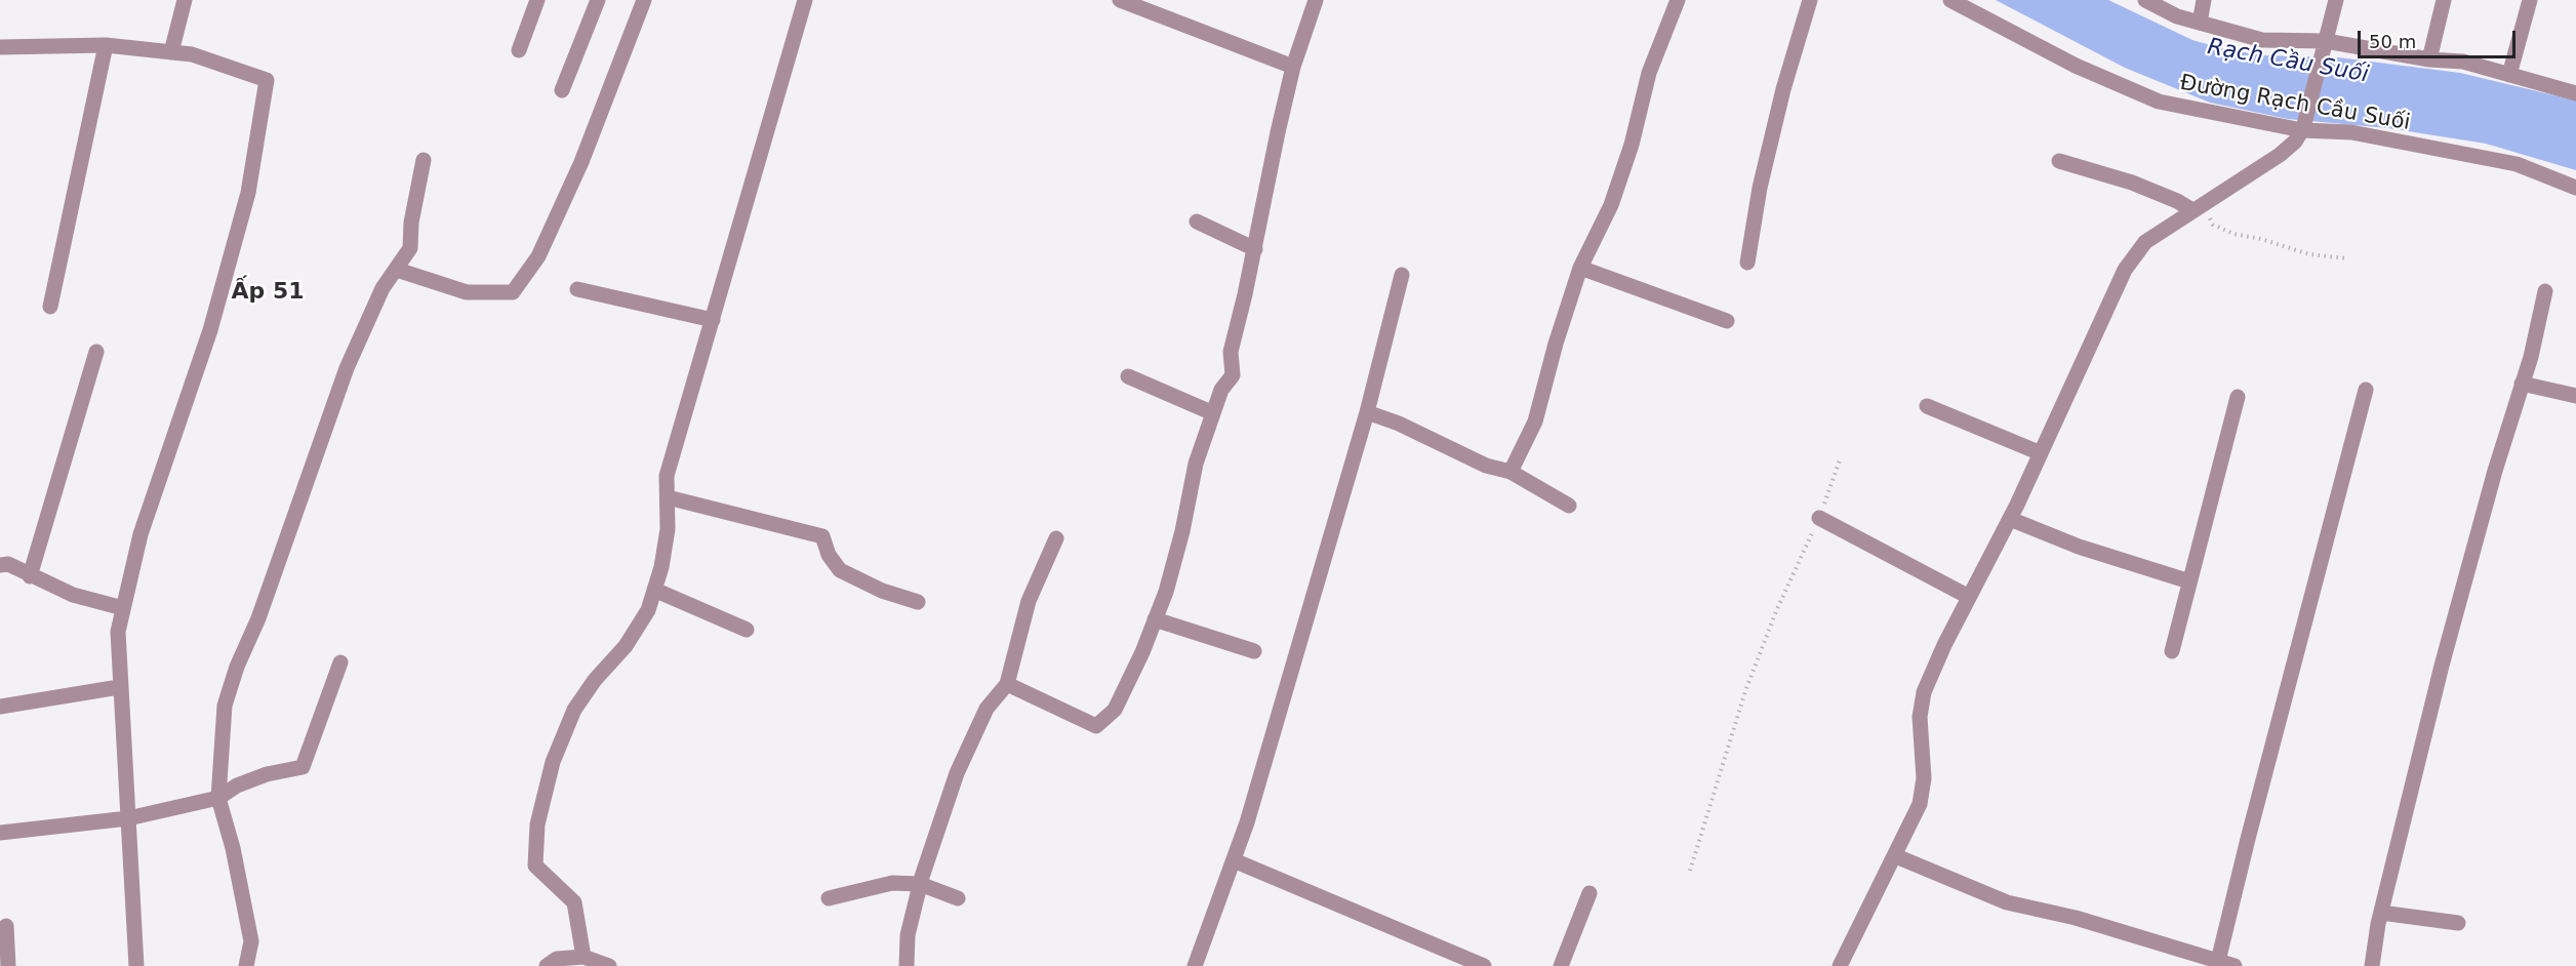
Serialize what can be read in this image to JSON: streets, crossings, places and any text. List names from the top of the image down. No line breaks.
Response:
{"streets":{"street":["Đường Rạch Cầu Suối"]},"districts":["Ấp 51"],"water":["Rạch Cầu Suối"],"scale_bar":"50 m"}
